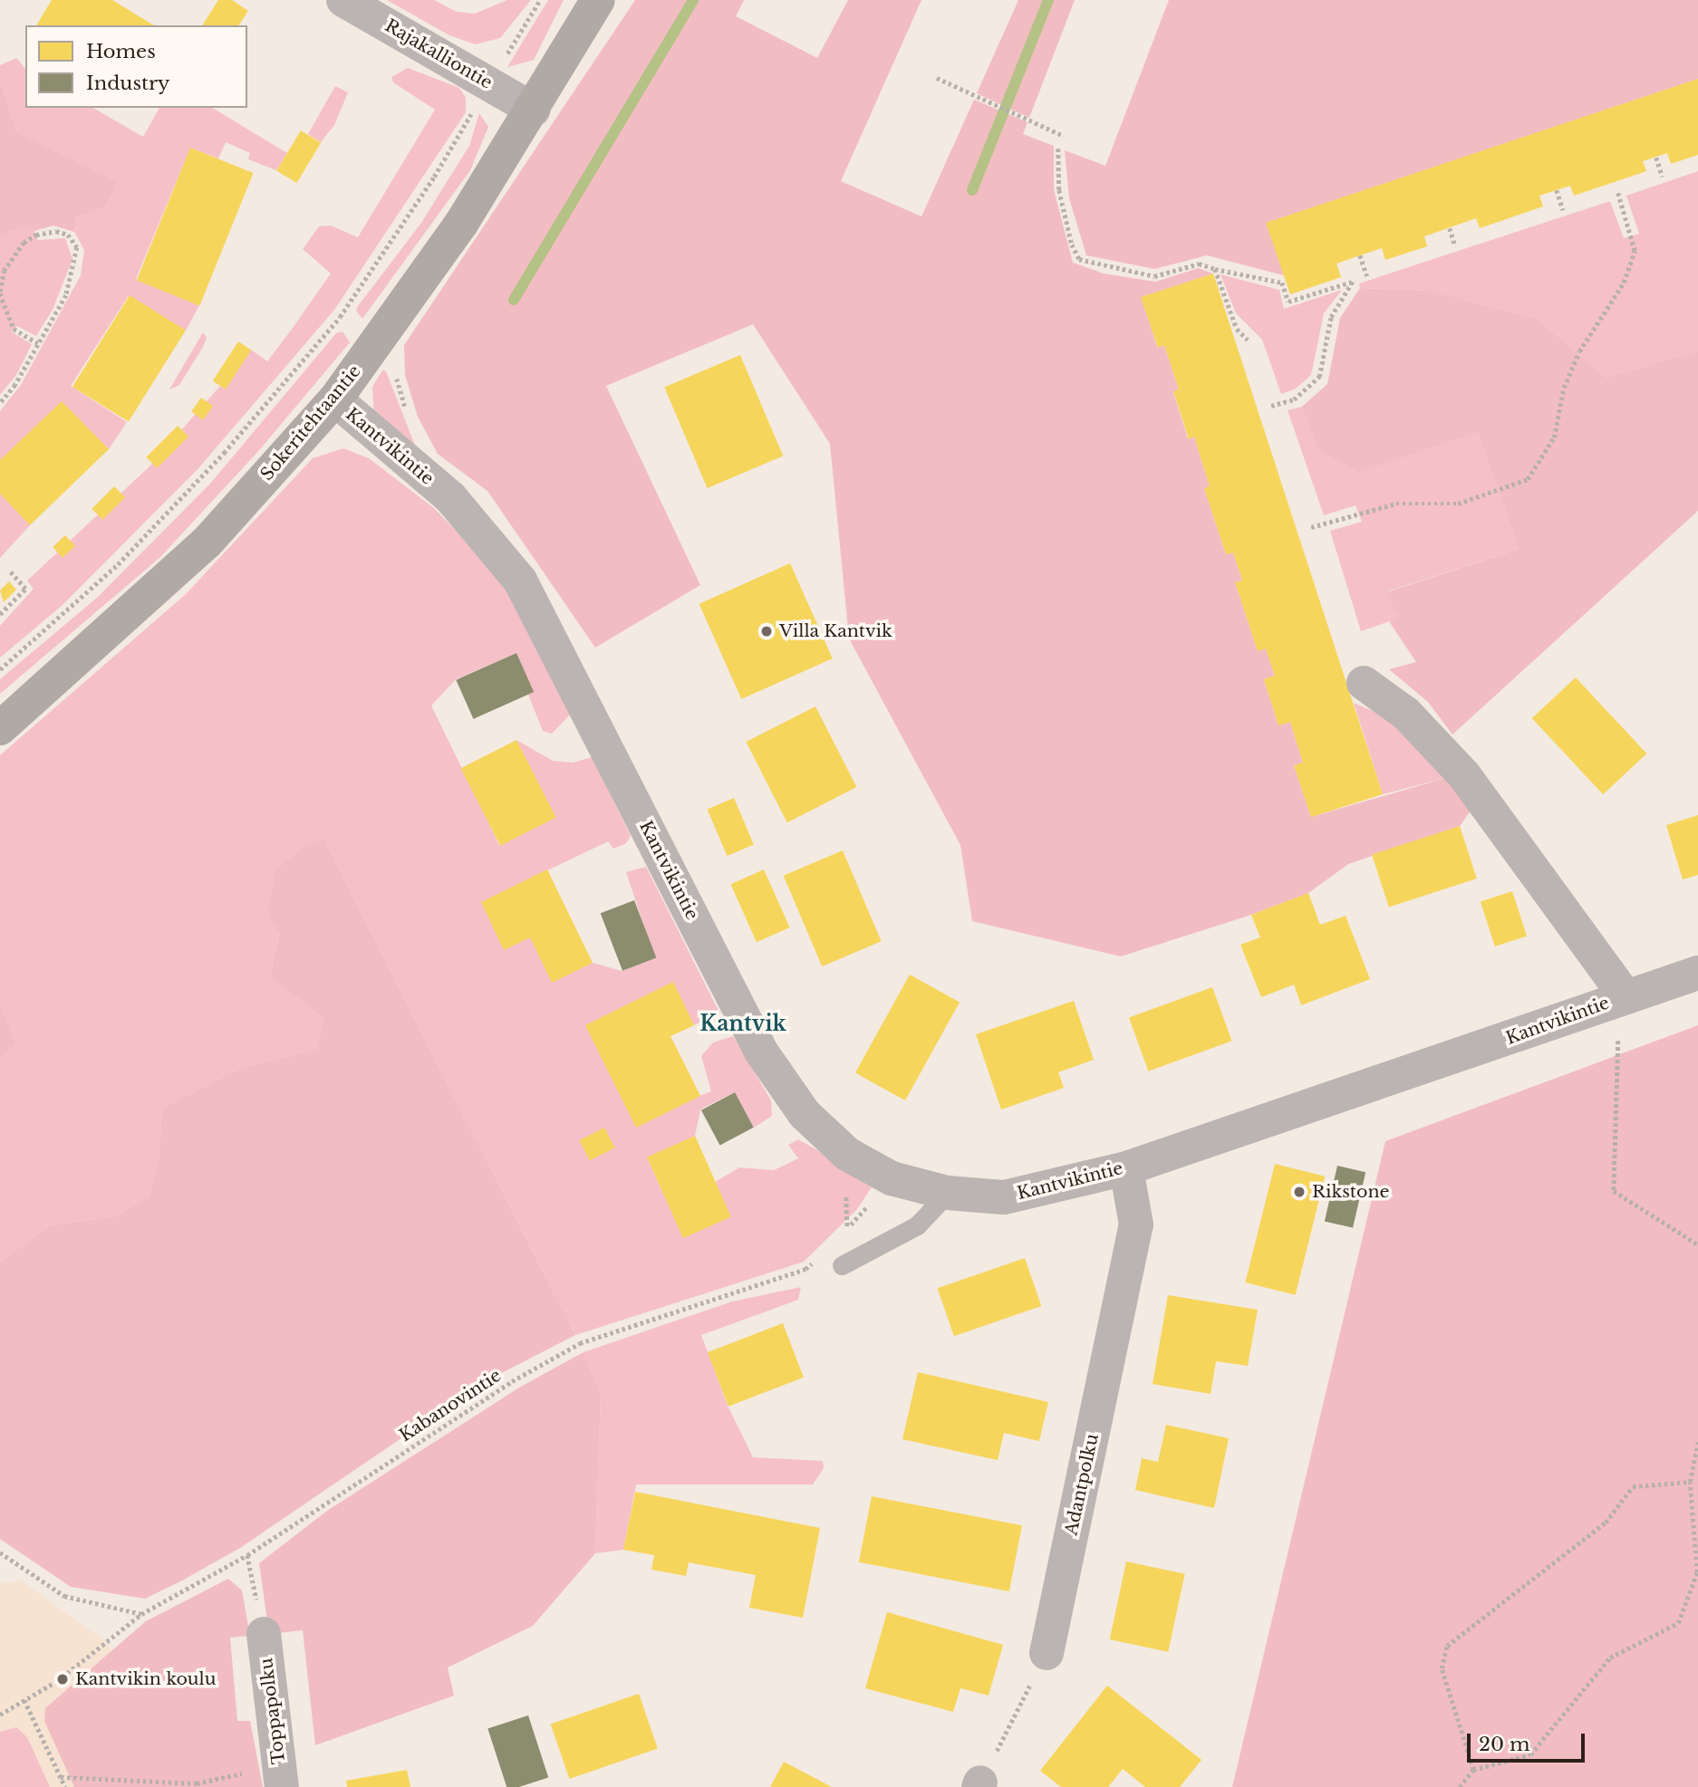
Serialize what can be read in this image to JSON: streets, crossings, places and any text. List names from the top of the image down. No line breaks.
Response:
{"streets":{"street":["Rajakalliontie","Sokeritehtaantie","Kantvikintie","Adantpolku","Toppapolku"],"path":["Kabanovintie"]},"crossings":[["Rajakalliontie","Sokeritehtaantie"],["Sokeritehtaantie","Kantvikintie"],["Kantvikintie","Adantpolku"]],"districts":["Kantvik"],"places":["Villa Kantvik","Rikstone","Kantvikin koulu"],"legend":["Homes","Industry"],"scale_bar":"20 m"}
